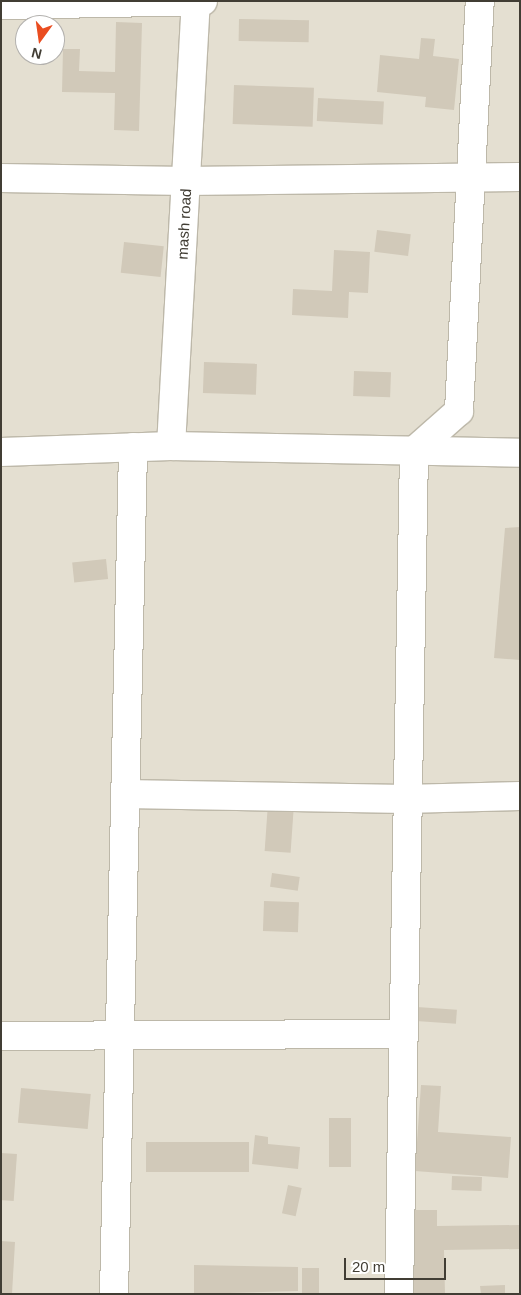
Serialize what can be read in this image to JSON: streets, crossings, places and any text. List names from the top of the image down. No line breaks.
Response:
{"streets":{"street":["mash road"]},"scale_bar":"20 m","north":"bottom"}
